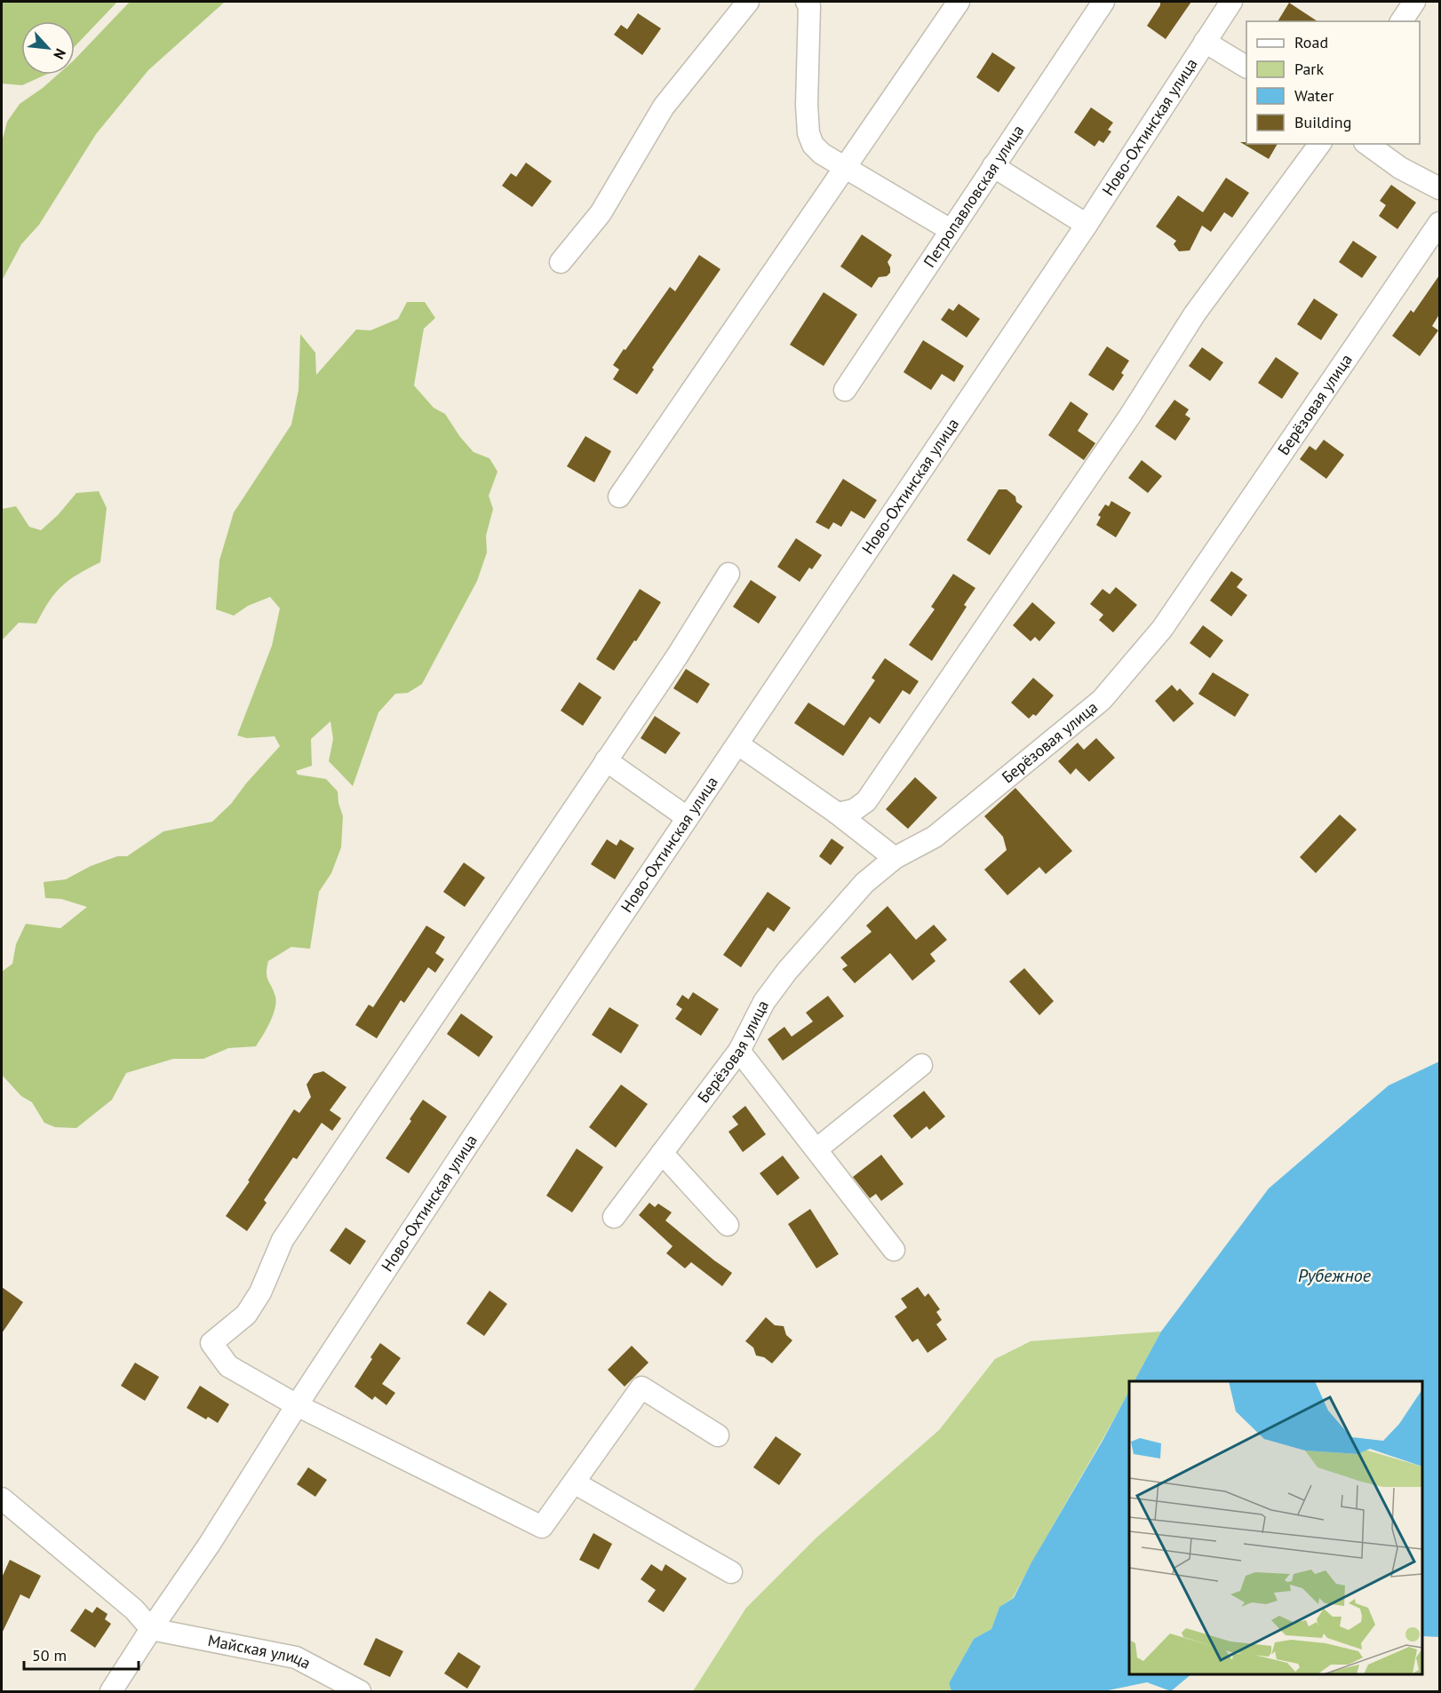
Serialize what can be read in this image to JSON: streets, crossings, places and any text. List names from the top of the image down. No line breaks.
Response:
{"streets":{"street":["Ново-Охтинская улица","Петропавловская улица","Берёзовая улица","Майская улица"]},"crossings":[["Ново-Охтинская улица","Майская улица"]],"water":["Рубежное"],"legend":["Road","Park","Water","Building"],"scale_bar":"50 m","north":"bottom right"}
